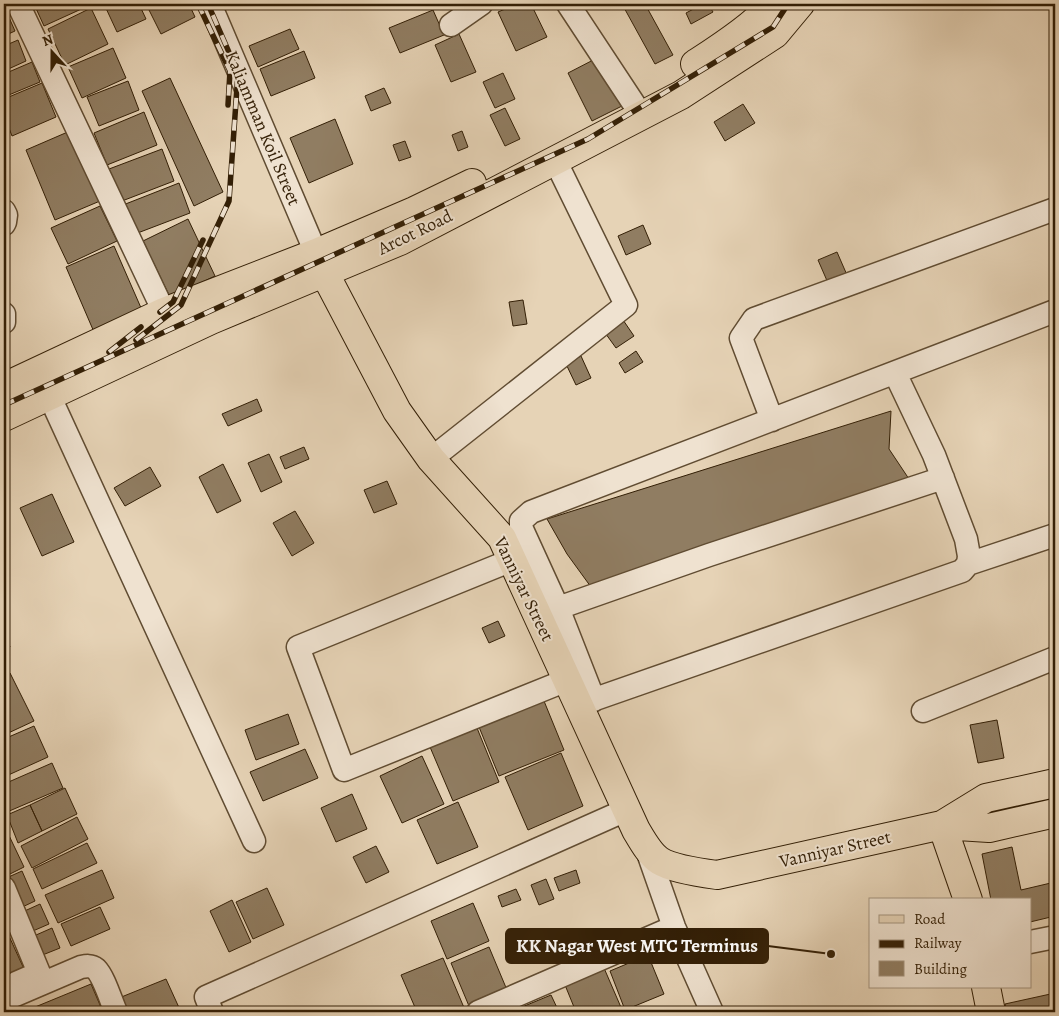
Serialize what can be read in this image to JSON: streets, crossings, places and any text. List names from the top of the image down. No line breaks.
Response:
{"streets":{"main road":["Arcot Road","Vanniyar Street"],"street":["Kaliamman Koil Street"]},"crossings":[["Kaliamman Koil Street","Arcot Road"],["Kaliamman Koil Street","Vanniyar Street"],["Arcot Road","Vanniyar Street"]],"places":["KK Nagar West MTC Terminus"],"legend":["Road","Railway","Building"],"north":"top"}
